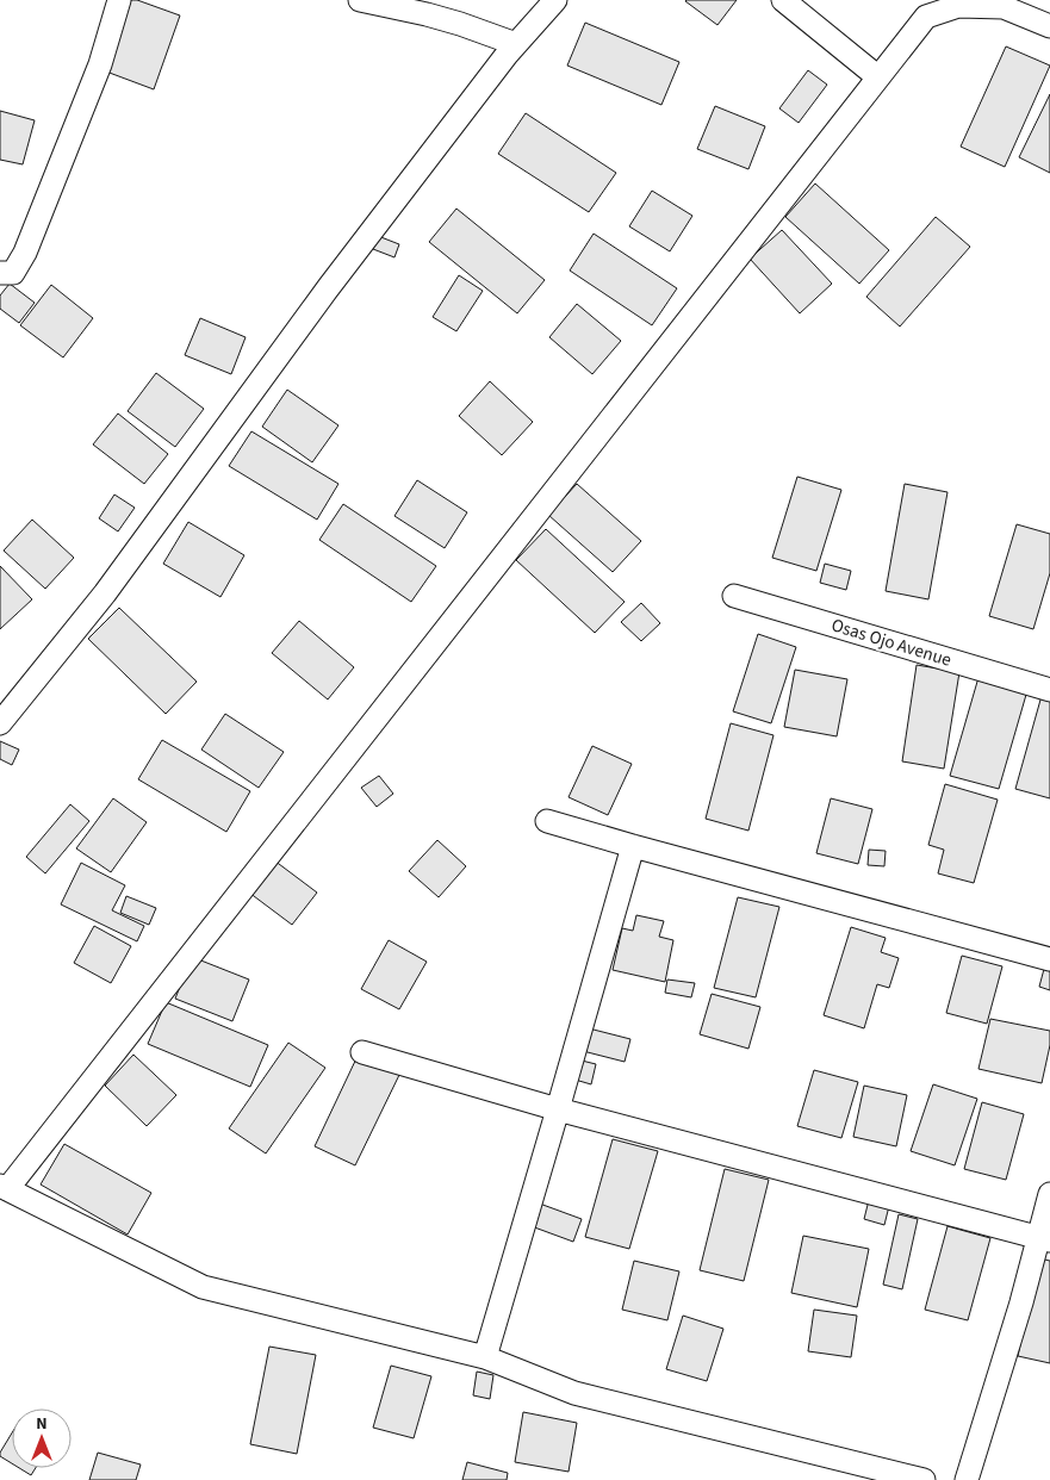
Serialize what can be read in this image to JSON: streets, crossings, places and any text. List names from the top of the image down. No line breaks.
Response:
{"streets":{"street":["Osas Ojo Avenue"]},"north":"top"}
